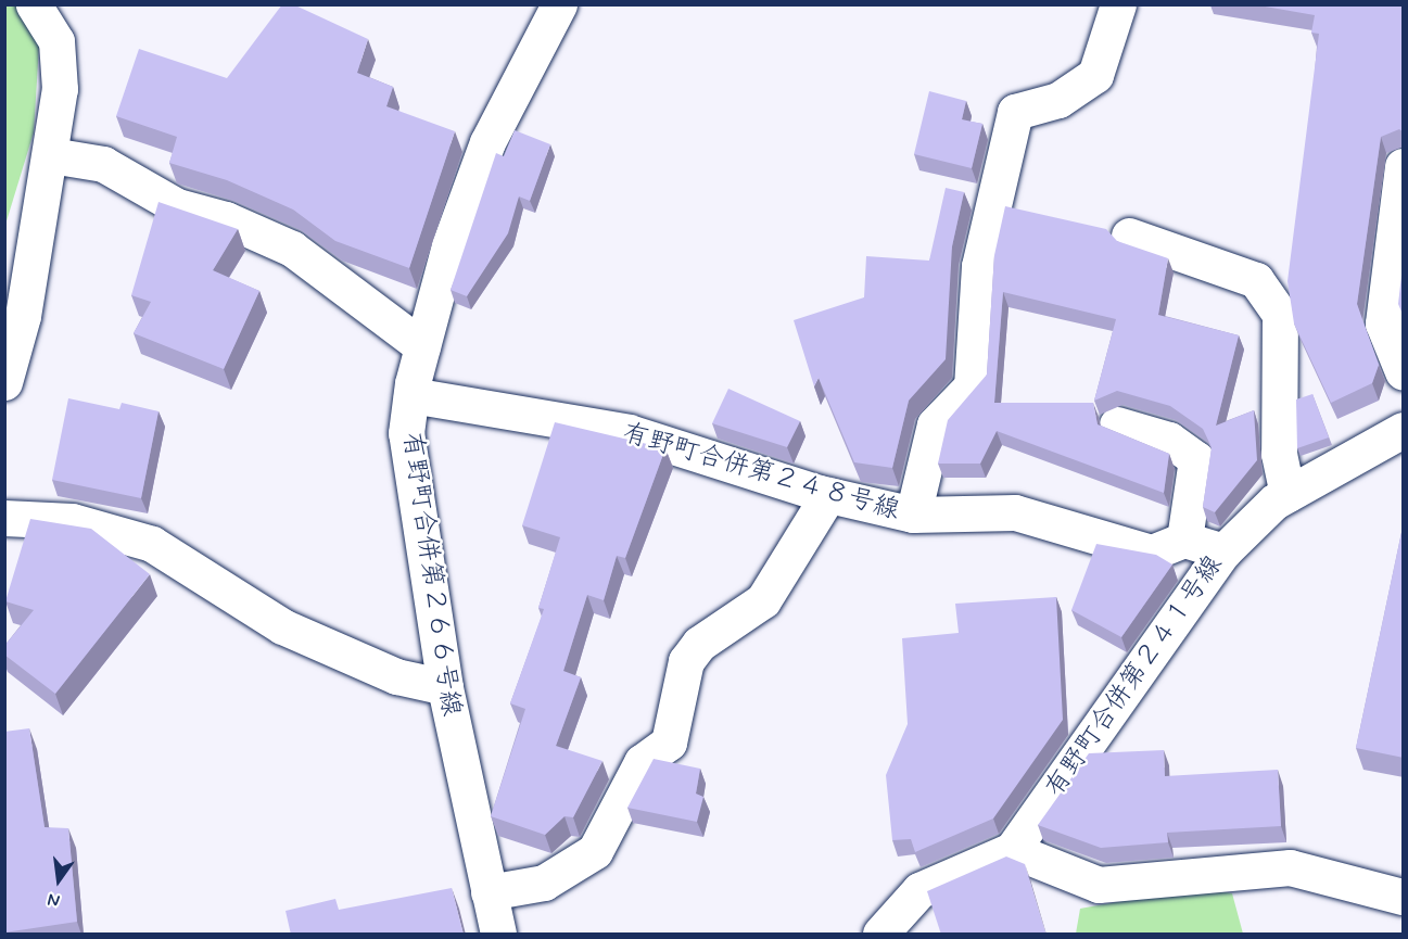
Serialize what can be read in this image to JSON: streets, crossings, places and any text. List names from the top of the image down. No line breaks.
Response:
{"streets":{"street":["有野町合併第２４８号線","有野町合併第２６６号線","有野町合併第２４１号線"]},"crossings":[["有野町合併第２４８号線","有野町合併第２６６号線"]],"north":"bottom"}
